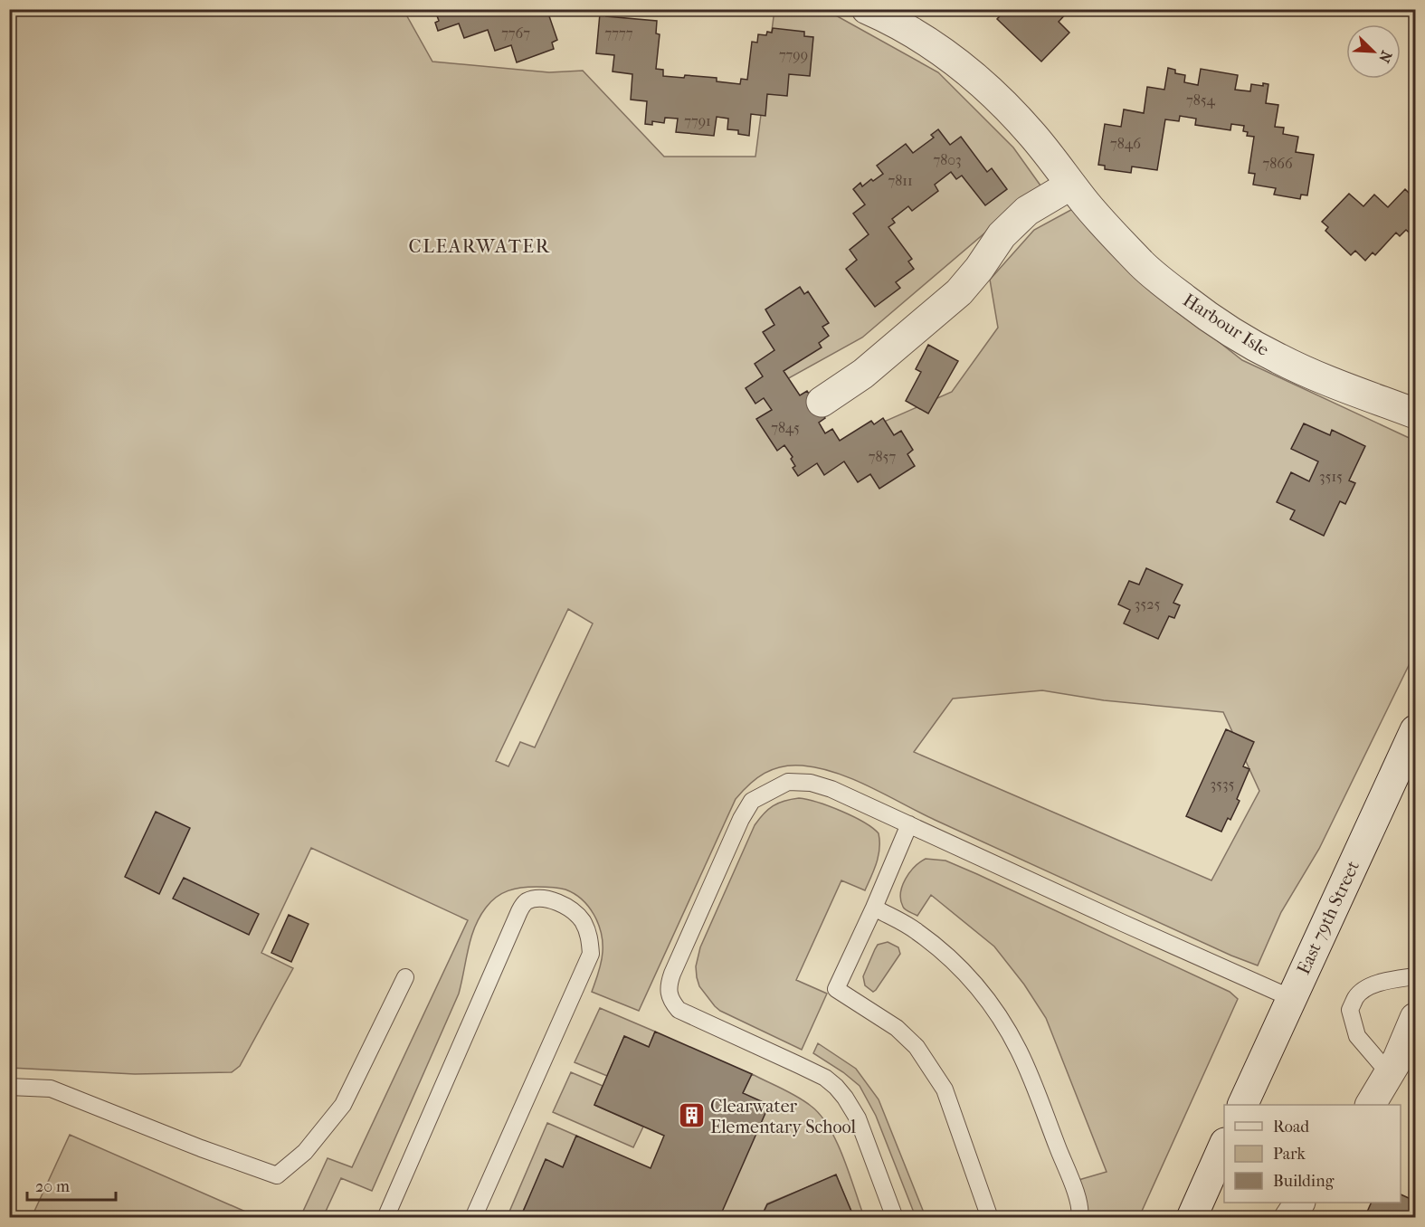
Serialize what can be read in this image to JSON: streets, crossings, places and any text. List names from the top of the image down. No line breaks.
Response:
{"streets":{"street":["Harbour Isle","East 79th Street"]},"districts":["CLEARWATER"],"places":{"building":["Clearwater Elementary School"]},"house_numbers":["7767","7777","7799","7854","7791","7846","7803","7866","7811","7845","7857","3515","3525","3535"],"legend":["Road","Park","Building"],"scale_bar":"20 m","north":"bottom right"}
